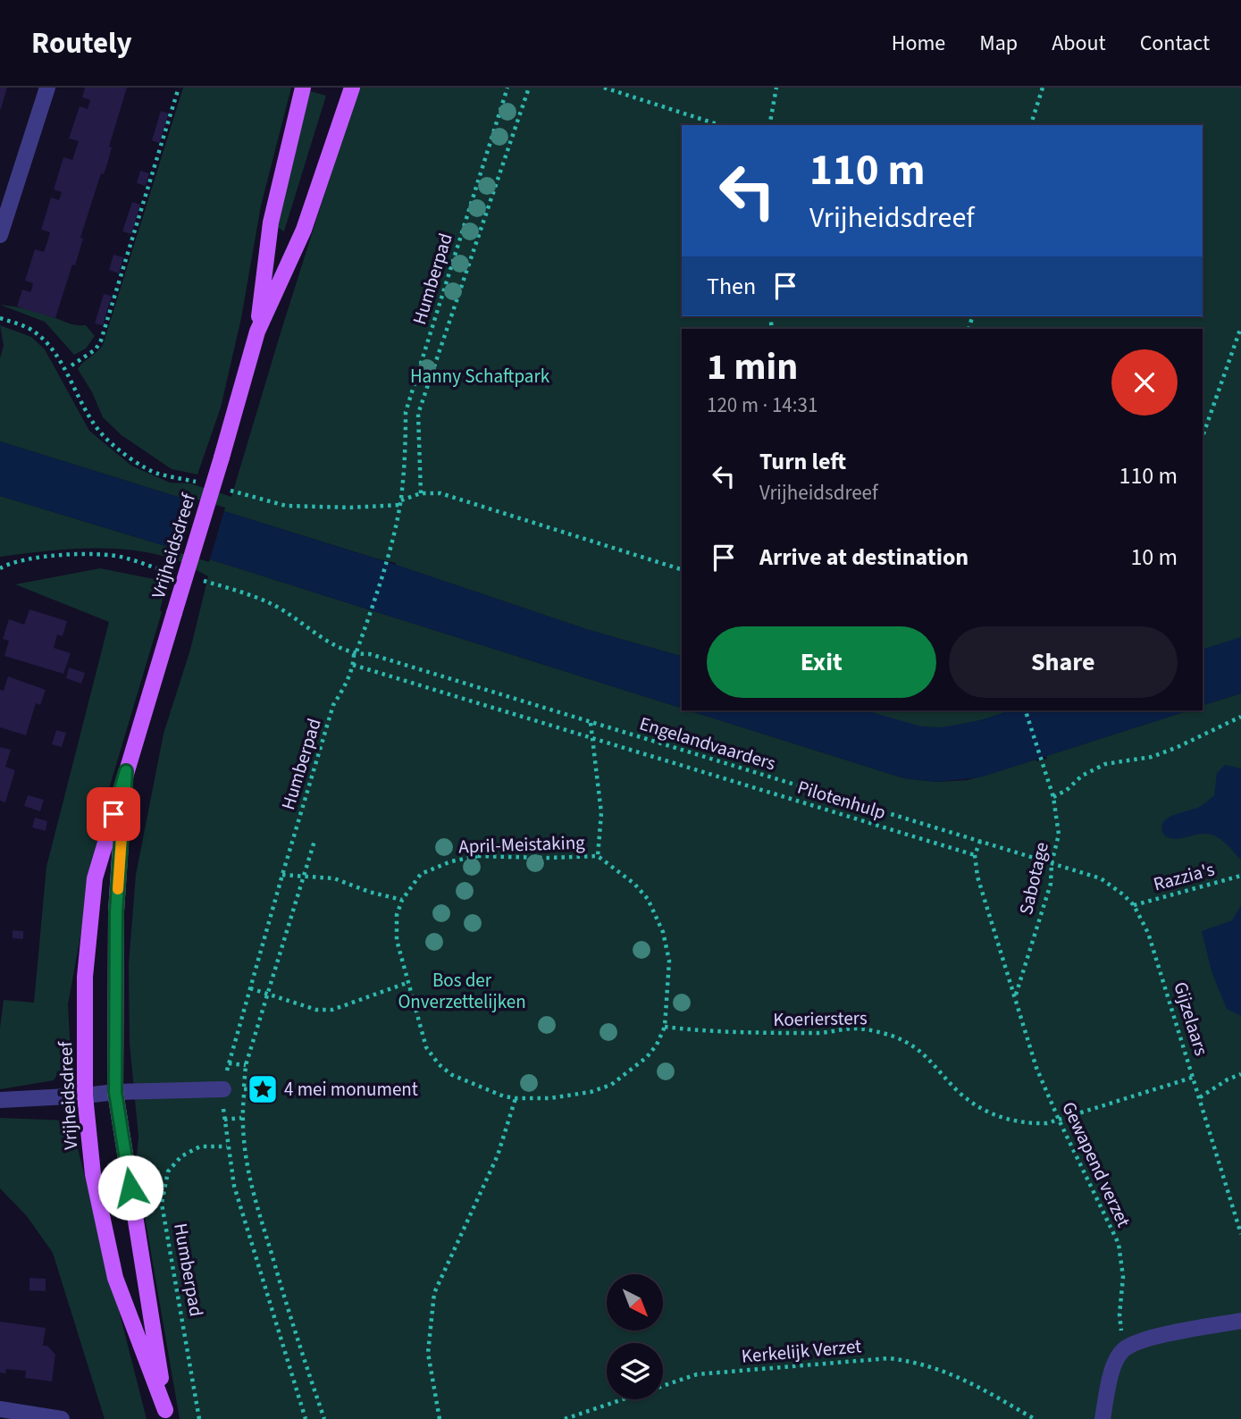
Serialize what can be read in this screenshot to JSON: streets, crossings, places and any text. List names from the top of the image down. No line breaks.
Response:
{"streets":{"main road":["Vrijheidsdreef"],"path":["Humberpad","Engelandvaarders","Pilotenhulp","April-Meistaking","Razzia's","Sabotage","Koeriersters","Gijzelaars","Gewapend verzet","Kerkelijk Verzet"]},"crossings":[["Humberpad","Engelandvaarders"],["Humberpad","Pilotenhulp"],["Engelandvaarders","Sabotage"],["Engelandvaarders","Gijzelaars"],["Pilotenhulp","Gewapend verzet"],["April-Meistaking","Koeriersters"],["Razzia's","Gijzelaars"],["Sabotage","Gijzelaars"],["Sabotage","Gewapend verzet"],["Koeriersters","Gijzelaars"],["Koeriersters","Gewapend verzet"]],"parks":["Hanny Schaftpark","Bos der Onverzettelijken"],"places":{"place":["4 mei monument"]},"north":"bottom right","page":{"header":"Routely","nav":["Home","Map","About","Contact"],"turn":["110 m","Vrijheidsdreef"],"then":"Then","heading":["1 min","120 m · 14:31"],"list":[{"name":"Turn left","note":"Vrijheidsdreef","value":"110 m"},{"name":"Arrive at destination","value":"10 m"}],"buttons":["Exit","Share"]}}
